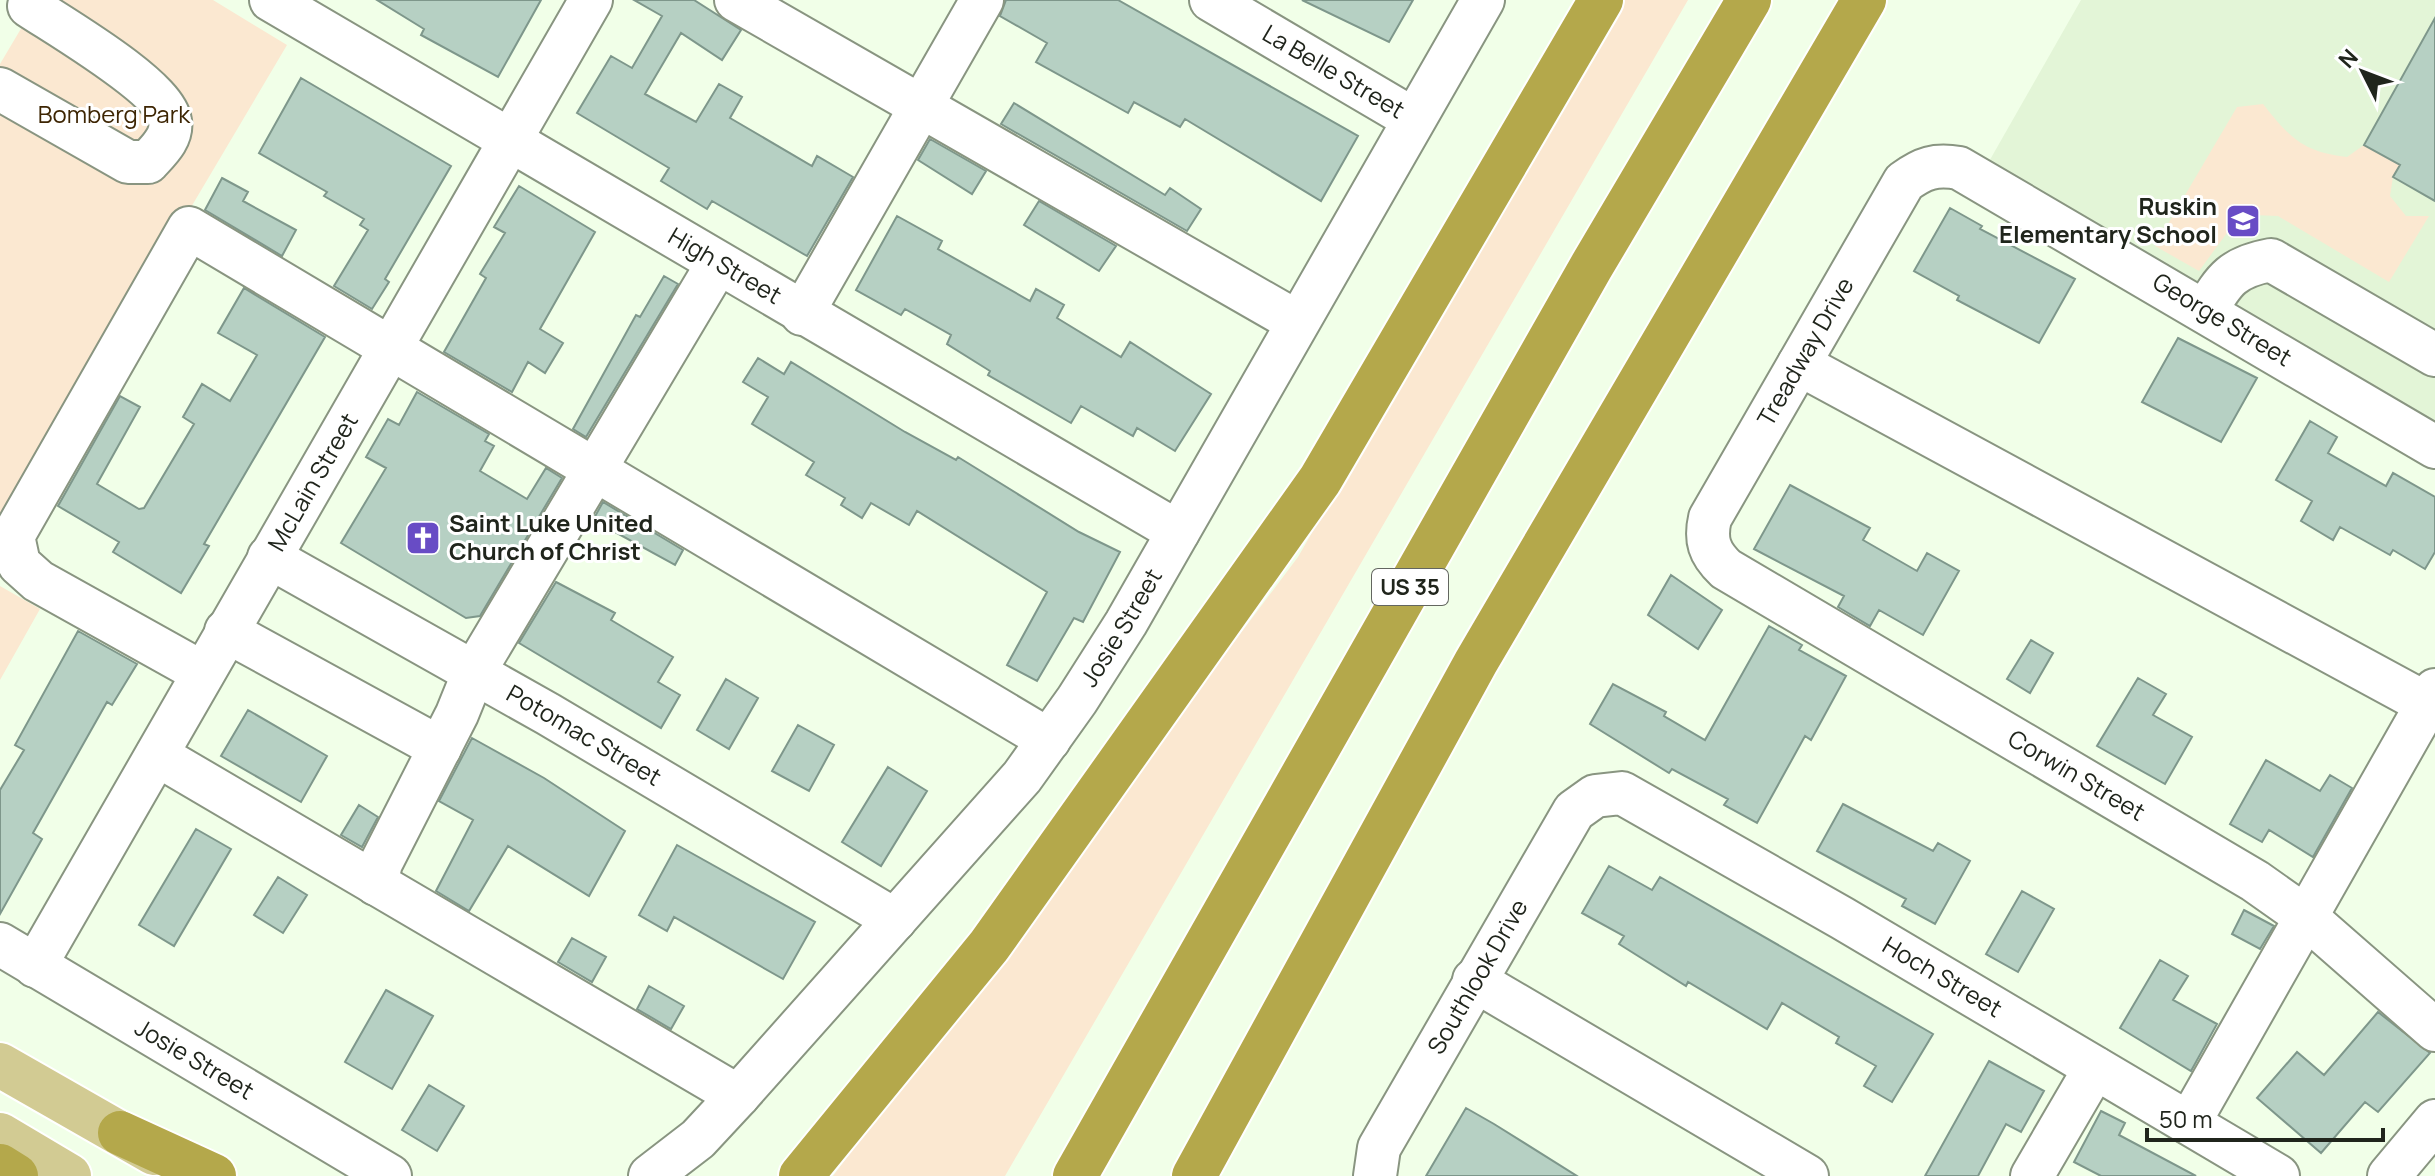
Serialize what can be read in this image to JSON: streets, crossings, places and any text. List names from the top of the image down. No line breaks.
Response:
{"streets":{"highway":["US 35"],"street":["La Belle Street","High Street","George Street","Treadway Drive","McLain Street","Josie Street","Potomac Street","Corwin Street","Southlook Drive","Hoch Street"]},"crossings":[["La Belle Street","Josie Street"],["High Street","McLain Street"],["High Street","Josie Street"],["George Street","Treadway Drive"],["Treadway Drive","Corwin Street"],["McLain Street","Josie Street"],["McLain Street","Potomac Street"],["Josie Street","Potomac Street"],["Southlook Drive","Hoch Street"]],"parks":["Bomberg Park"],"places":{"school or university":["Ruskin Elementary School"],"church":["Saint Luke United Church of Christ"]},"scale_bar":"50 m","north":"top left"}
